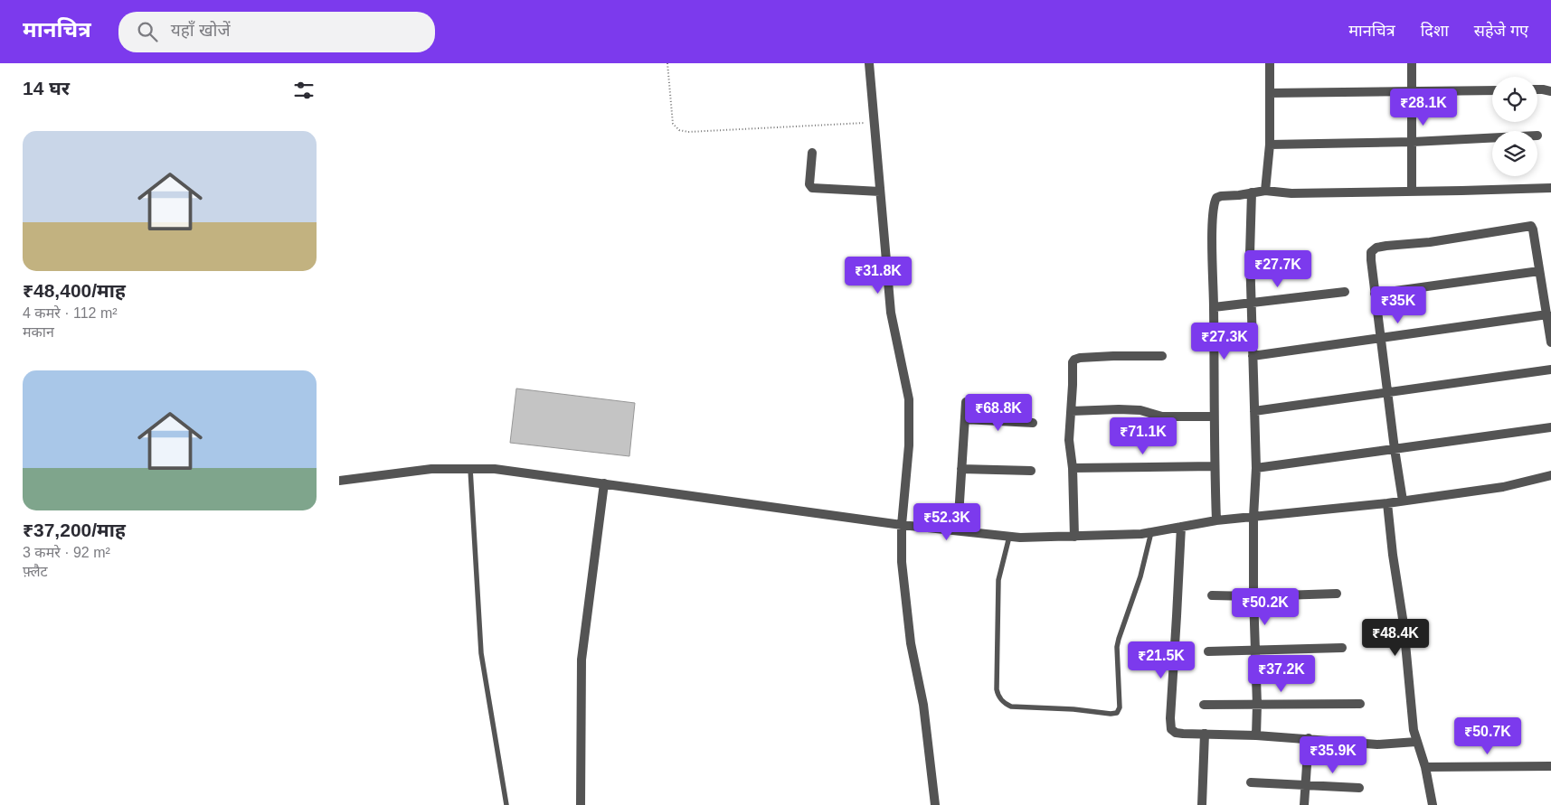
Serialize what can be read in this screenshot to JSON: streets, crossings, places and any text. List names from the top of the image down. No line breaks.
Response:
{"page":{"header":"मानचित्र","search":"यहाँ खोजें","nav":["मानचित्र","दिशा","सहेजे गए"],"heading":"14 घर","price":["₹28.1K","₹27.7K","₹31.8K","₹35K","₹27.3K","₹68.8K","₹71.1K","₹52.3K","₹50.2K","₹48.4K","₹21.5K","₹37.2K","₹50.7K","₹35.9K"],"list":[{"name":"₹48,400/माह","note":"4 कमरे · 112 m² · मकान"},{"name":"₹37,200/माह","note":"3 कमरे · 92 m² · फ़्लैट"}]}}
